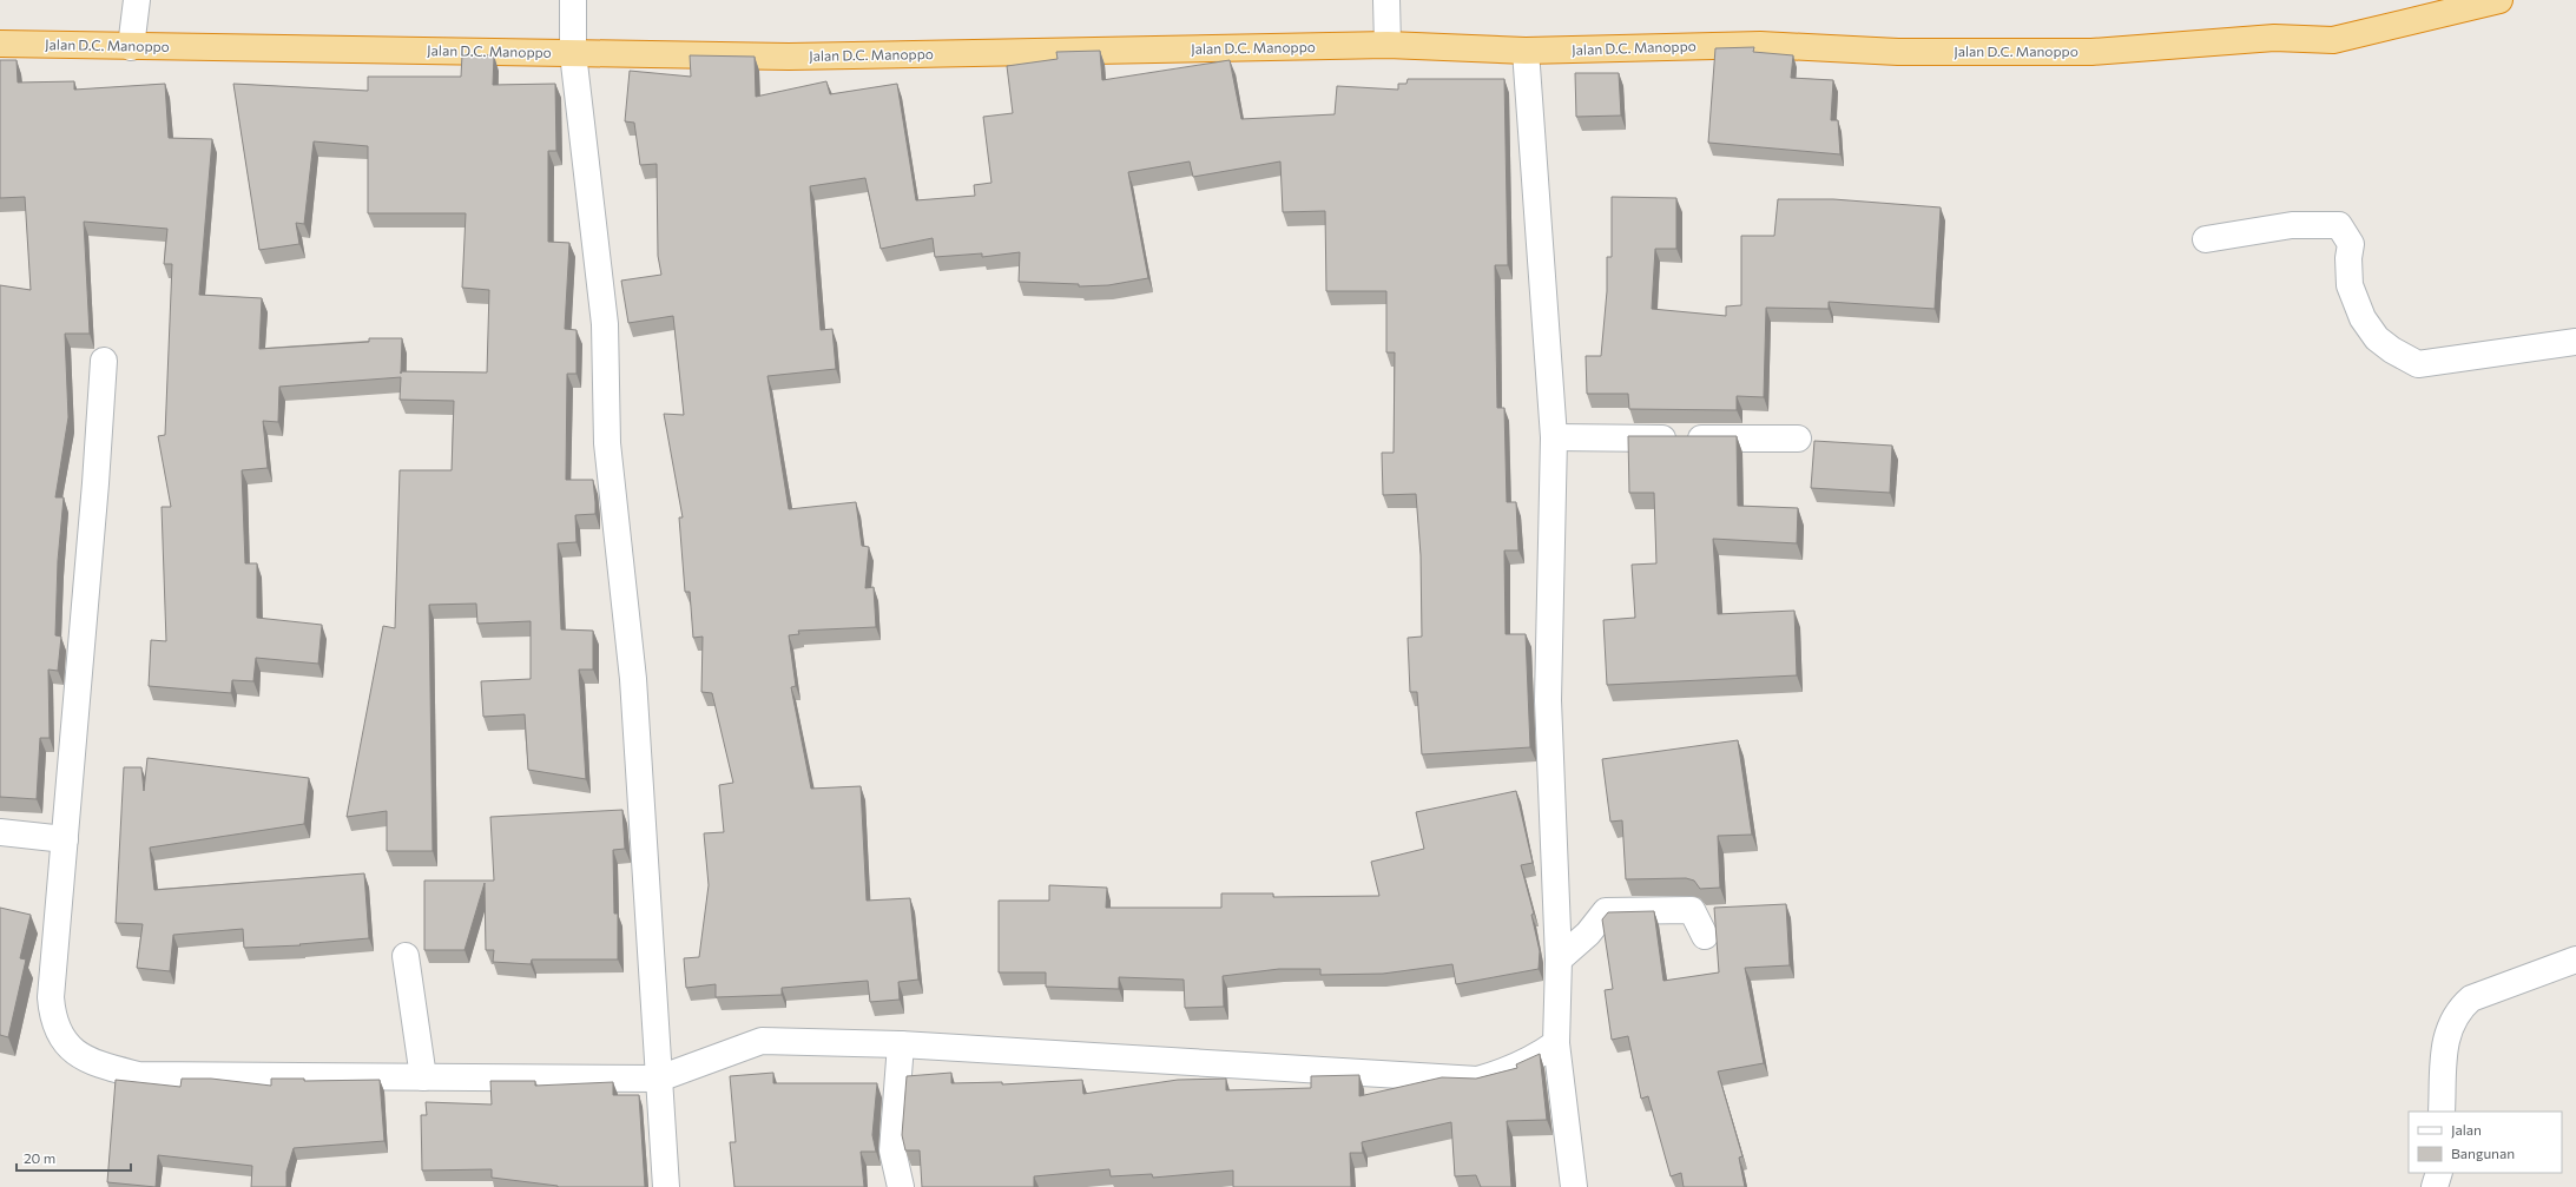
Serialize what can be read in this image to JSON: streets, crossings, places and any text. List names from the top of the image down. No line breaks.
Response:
{"streets":{"highway":["Jalan D.C. Manoppo"]},"legend":["Jalan","Bangunan"],"scale_bar":"20 m"}
